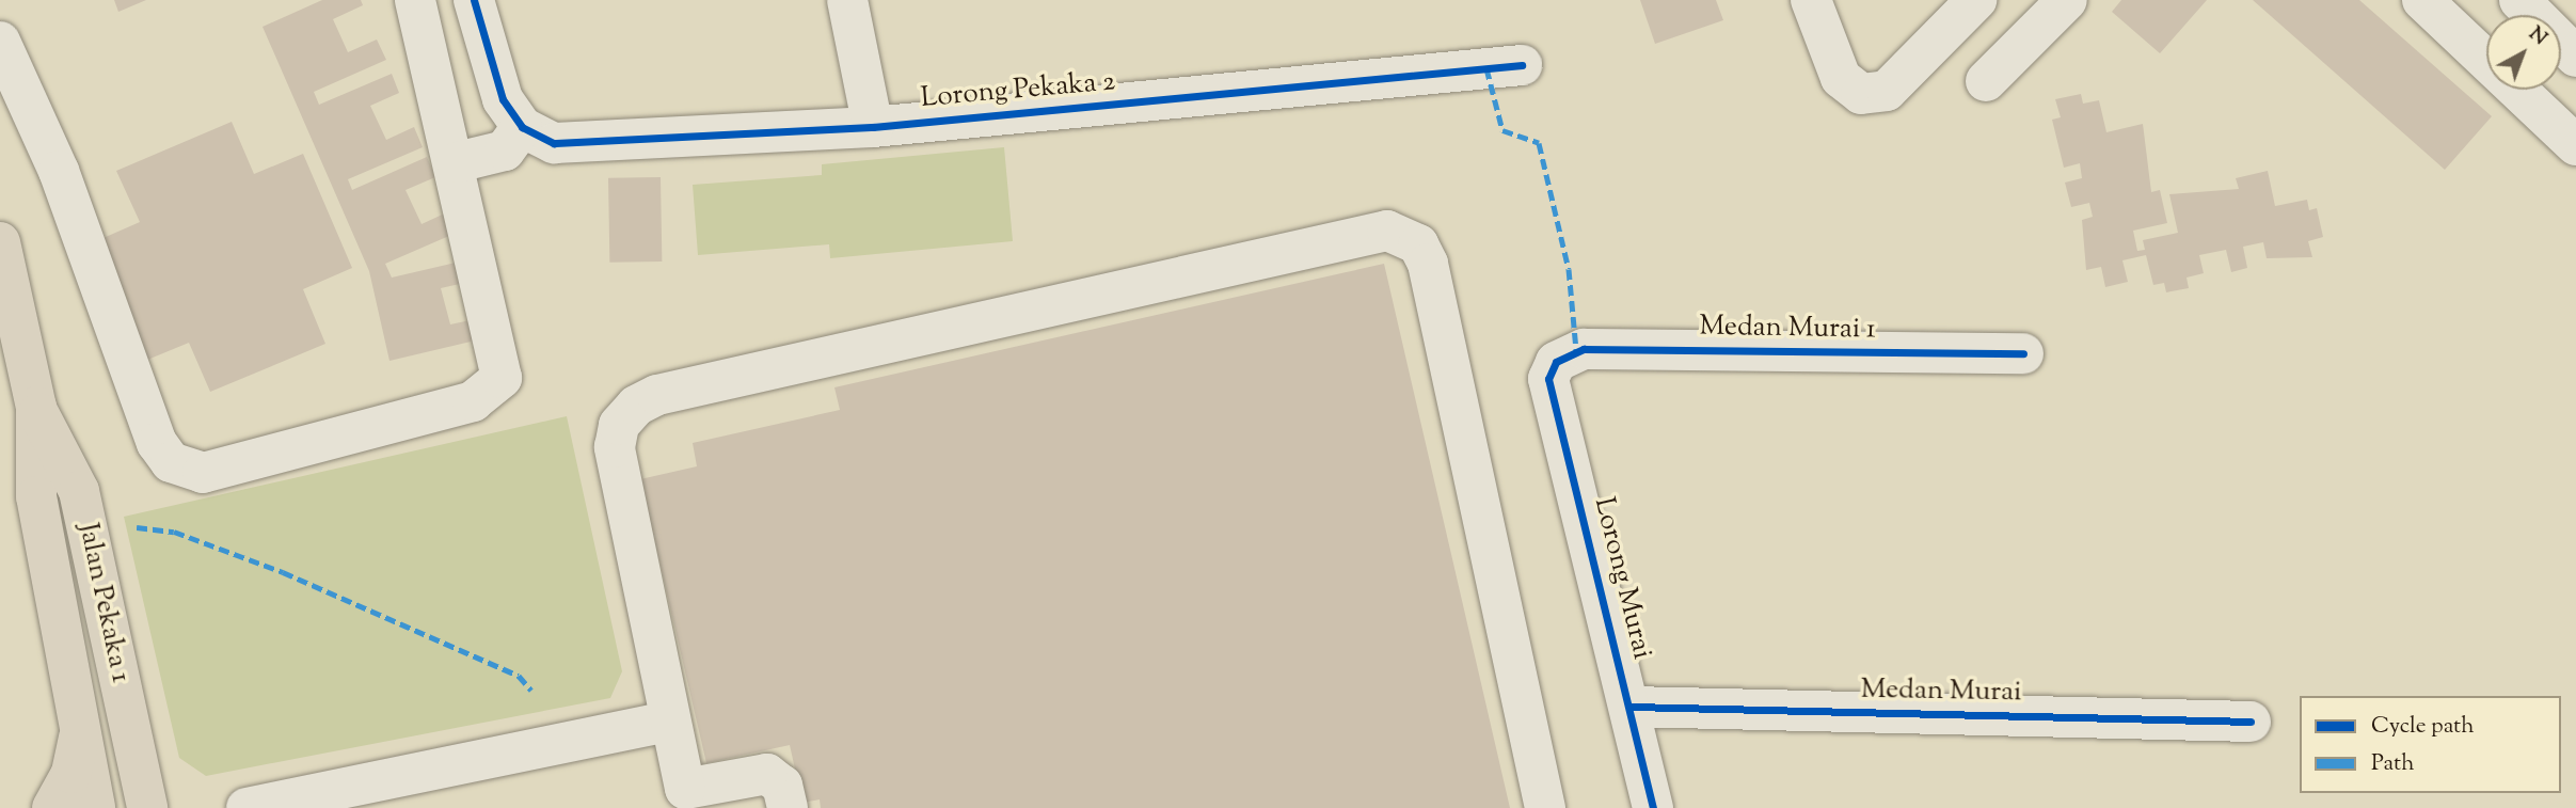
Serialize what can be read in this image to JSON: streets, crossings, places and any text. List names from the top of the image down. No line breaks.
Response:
{"streets":{"main road":["Jalan Pekaka 1"],"street":["Lorong Pekaka 2","Medan Murai 1","Lorong Murai","Medan Murai"]},"crossings":[["Medan Murai 1","Lorong Murai"],["Lorong Murai","Medan Murai"]],"legend":["Cycle path","Path"],"north":"top right"}
